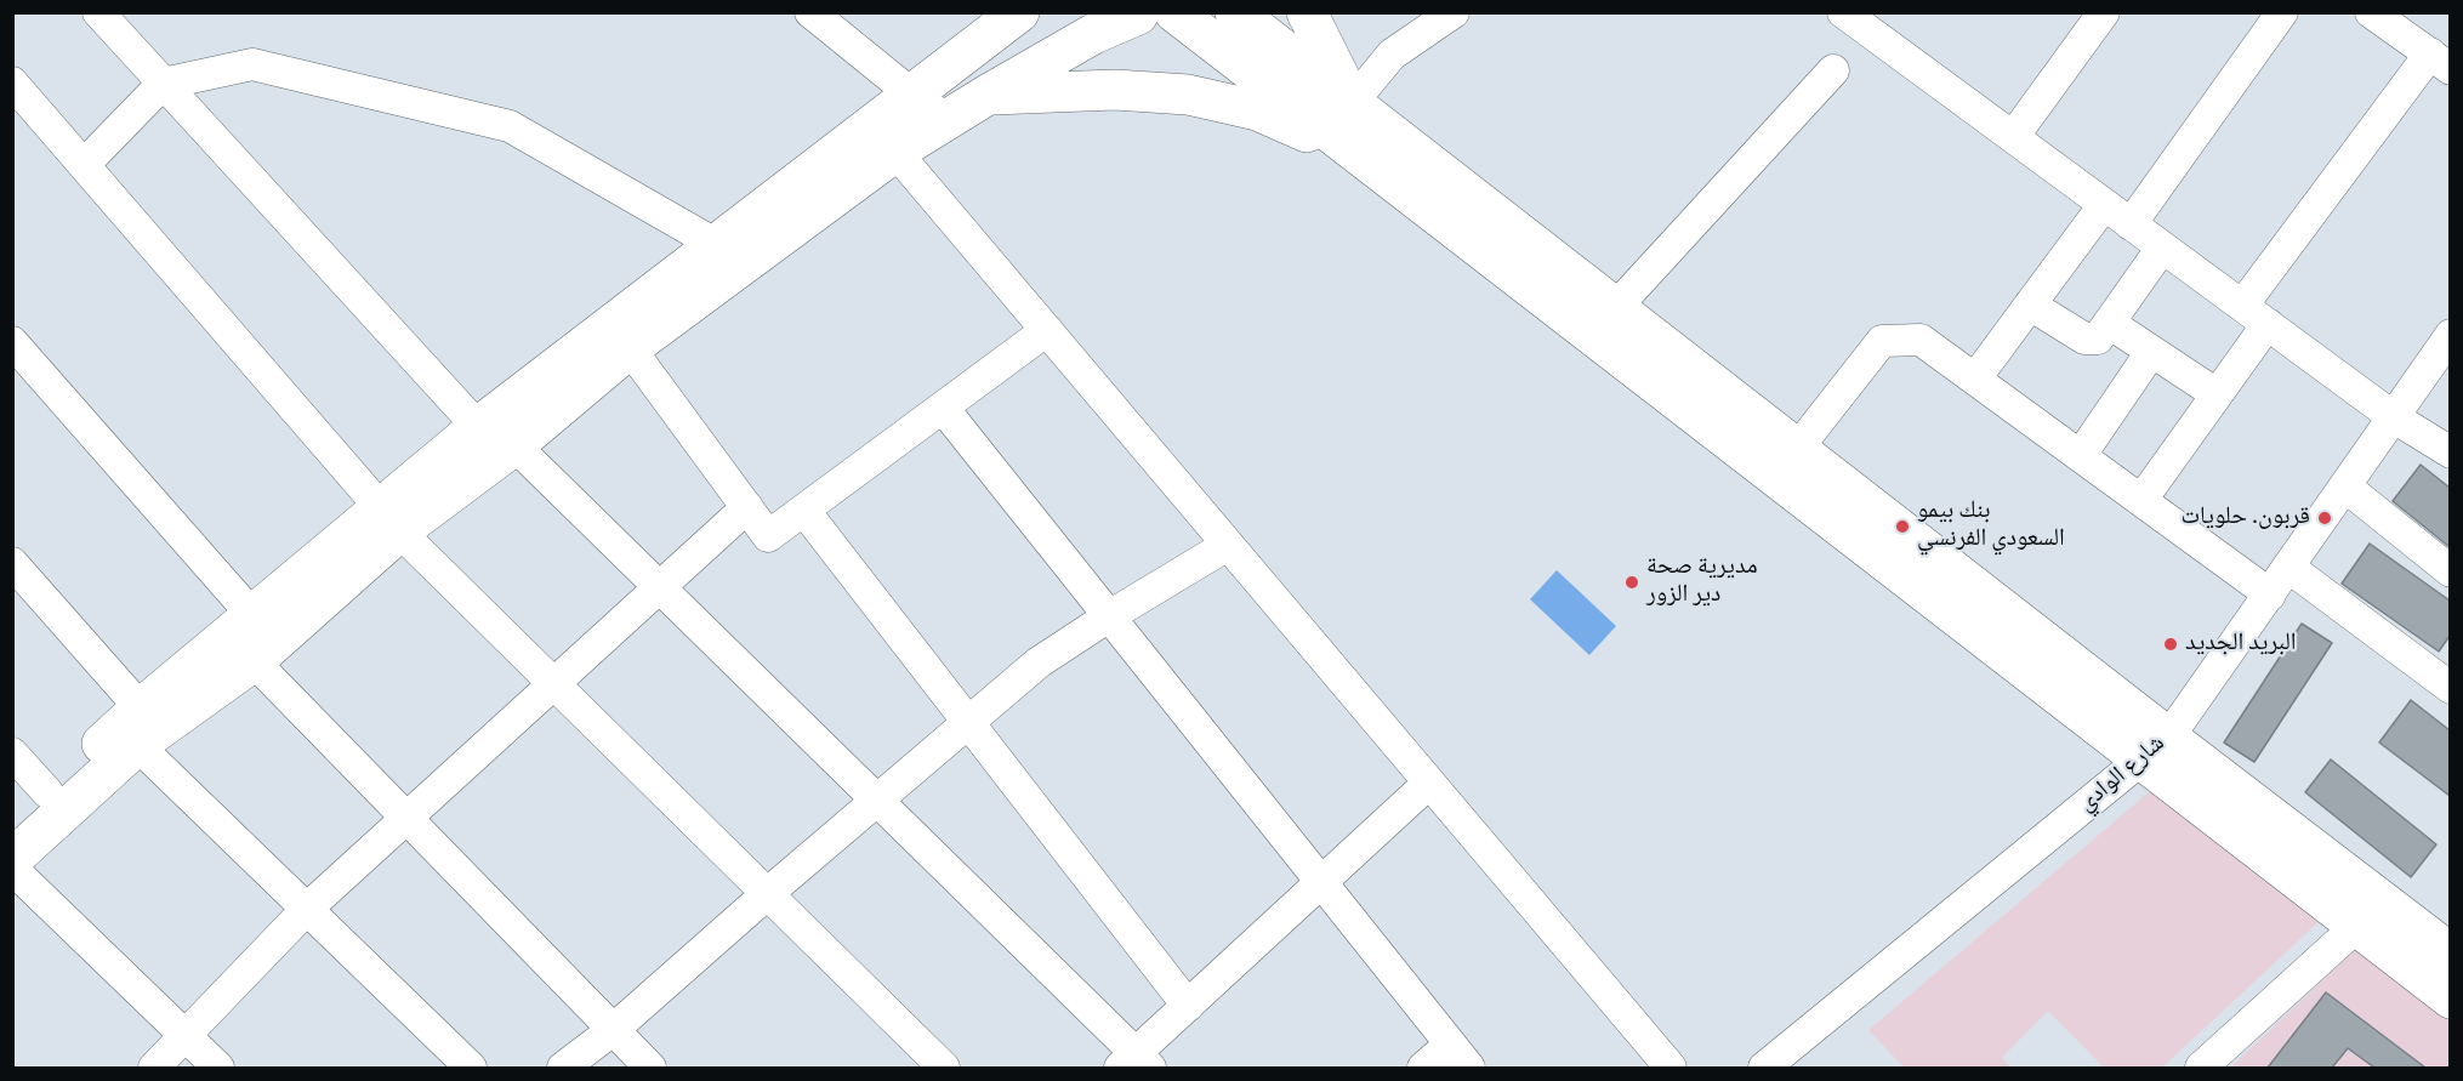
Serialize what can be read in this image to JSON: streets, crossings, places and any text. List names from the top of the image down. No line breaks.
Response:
{"streets":{"street":["شارع الوادي"]},"places":["قربون. حلويات","بنك بيمو السعودي الفرنسي","مديرية صحة دير الزور","البريد الجديد"]}
